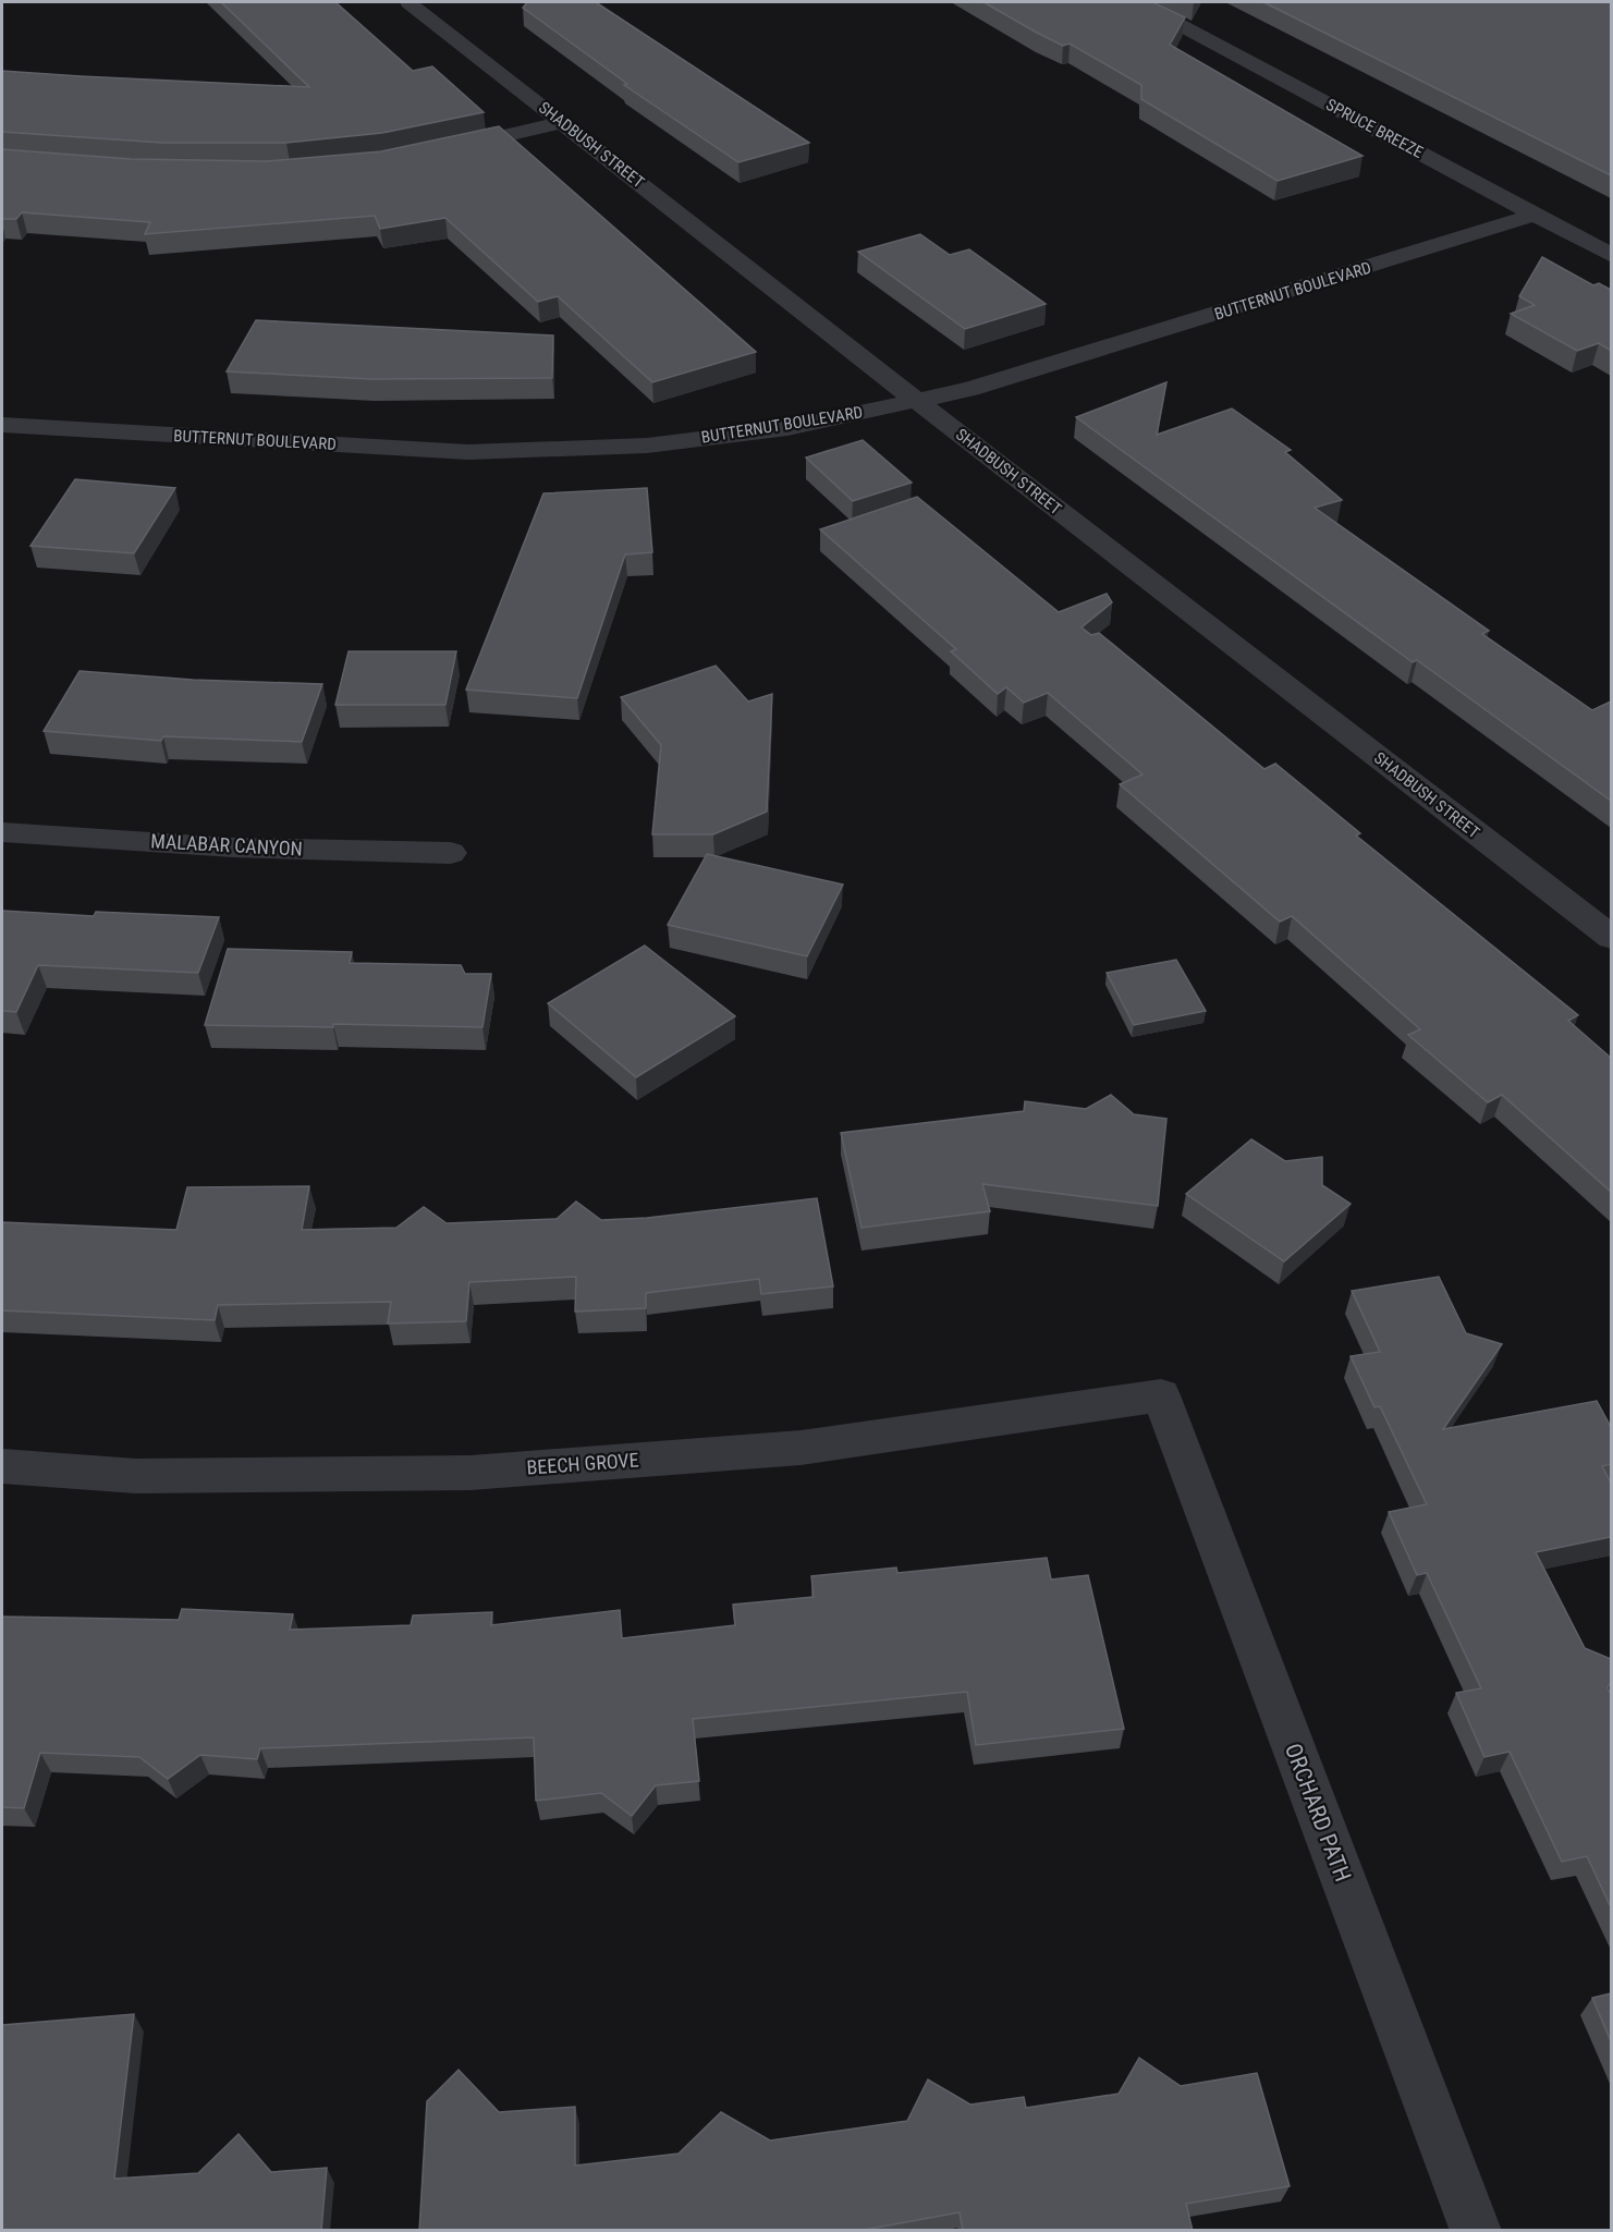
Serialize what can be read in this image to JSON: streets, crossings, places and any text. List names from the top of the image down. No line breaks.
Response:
{"streets":{"street":["SPRUCE BREEZE","SHADBUSH STREET","BUTTERNUT BOULEVARD","MALABAR CANYON","BEECH GROVE","ORCHARD PATH"]},"crossings":[["SPRUCE BREEZE","BUTTERNUT BOULEVARD"],["SHADBUSH STREET","BUTTERNUT BOULEVARD"],["BEECH GROVE","ORCHARD PATH"]]}
